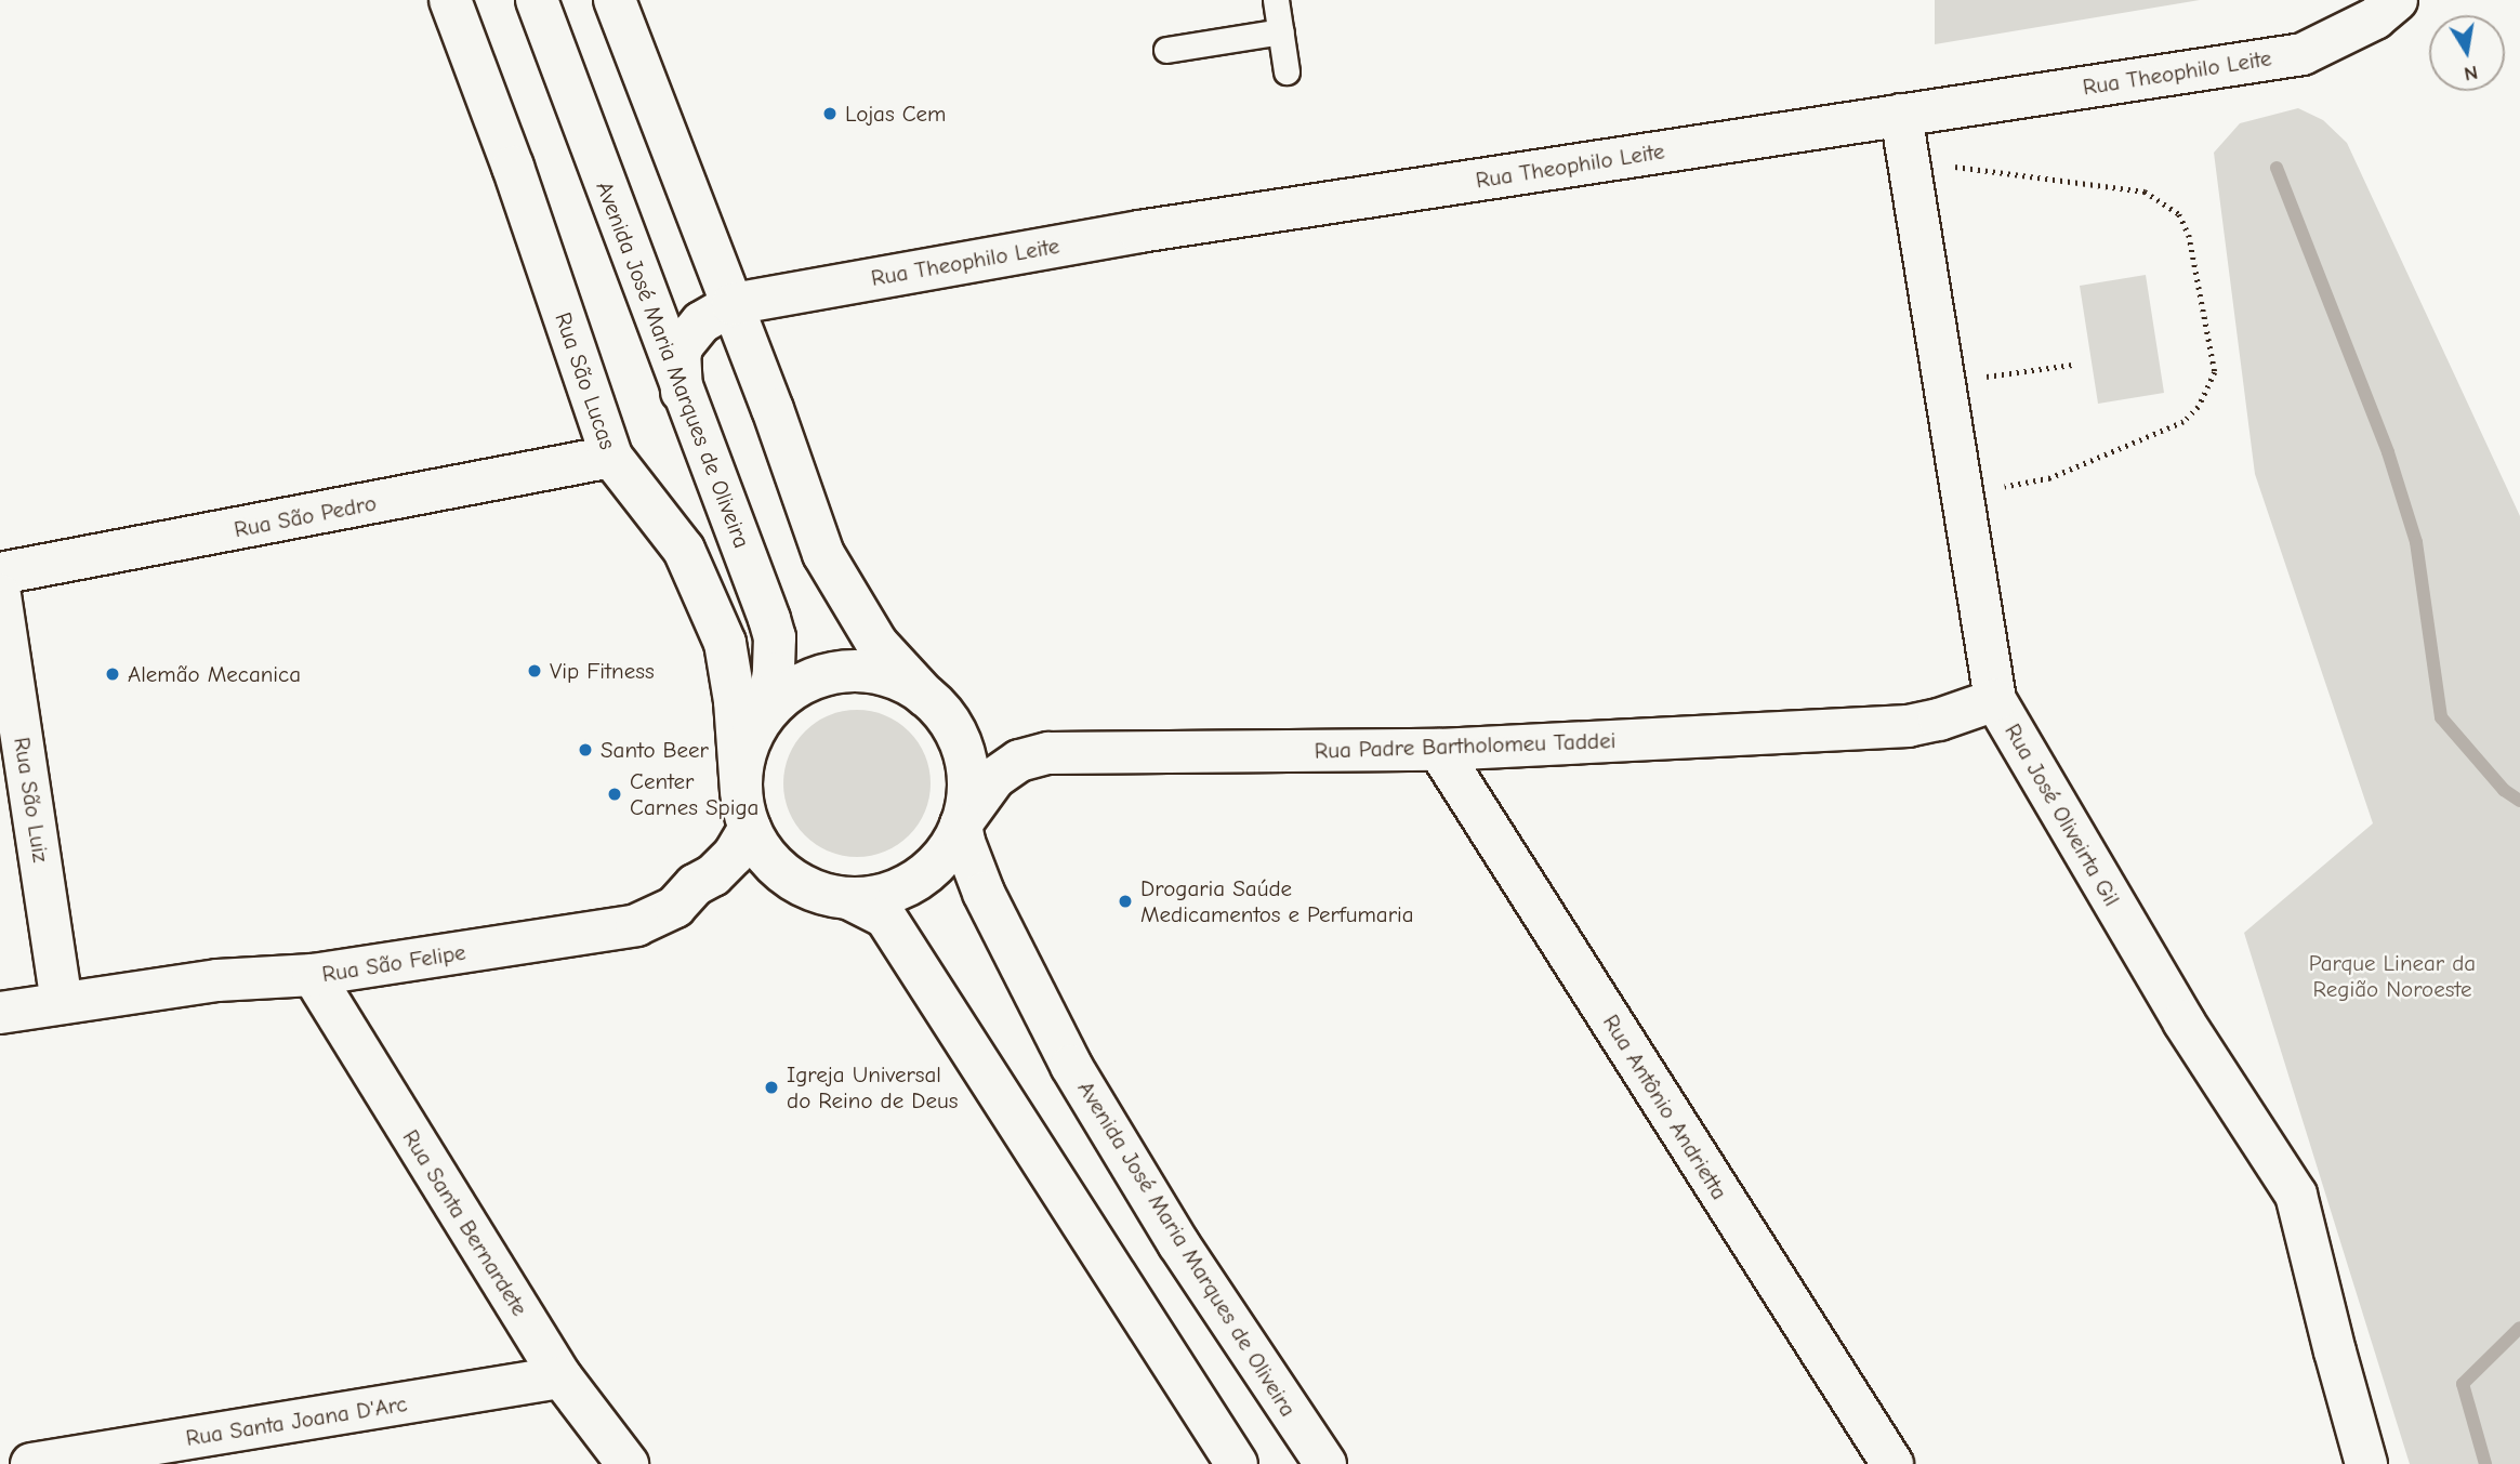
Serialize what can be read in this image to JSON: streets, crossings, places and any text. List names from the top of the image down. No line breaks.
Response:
{"streets":{"street":["Rua Theophilo Leite","Avenida José Maria Marques de Oliveira","Rua São Lucas","Rua São Pedro","Rua Padre Bartholomeu Taddei","Rua São Luiz","Rua José Oliveirta Gil","Rua São Felipe","Rua Antônio Andrietta","Rua Santa Bernardete","Rua Santa Joana D'Arc"]},"crossings":[["Rua Theophilo Leite","Rua José Oliveirta Gil"],["Avenida José Maria Marques de Oliveira","Rua São Lucas"],["Avenida José Maria Marques de Oliveira","Rua Padre Bartholomeu Taddei"],["Avenida José Maria Marques de Oliveira","Rua São Felipe"],["Rua São Lucas","Rua São Pedro"],["Rua São Lucas","Rua Padre Bartholomeu Taddei"],["Rua São Lucas","Rua São Felipe"],["Rua Padre Bartholomeu Taddei","Rua José Oliveirta Gil"],["Rua Padre Bartholomeu Taddei","Rua São Felipe"],["Rua Padre Bartholomeu Taddei","Rua Antônio Andrietta"],["Rua São Luiz","Rua São Felipe"],["Rua São Felipe","Rua Santa Bernardete"],["Rua Santa Bernardete","Rua Santa Joana D'Arc"]],"parks":["Parque Linear da Região Noroeste"],"places":["Lojas Cem","Vip Fitness","Alemão Mecanica","Santo Beer","Center Carnes Spiga","Drogaria Saúde Medicamentos e Perfumaria","Igreja Universal do Reino de Deus"],"north":"bottom"}
